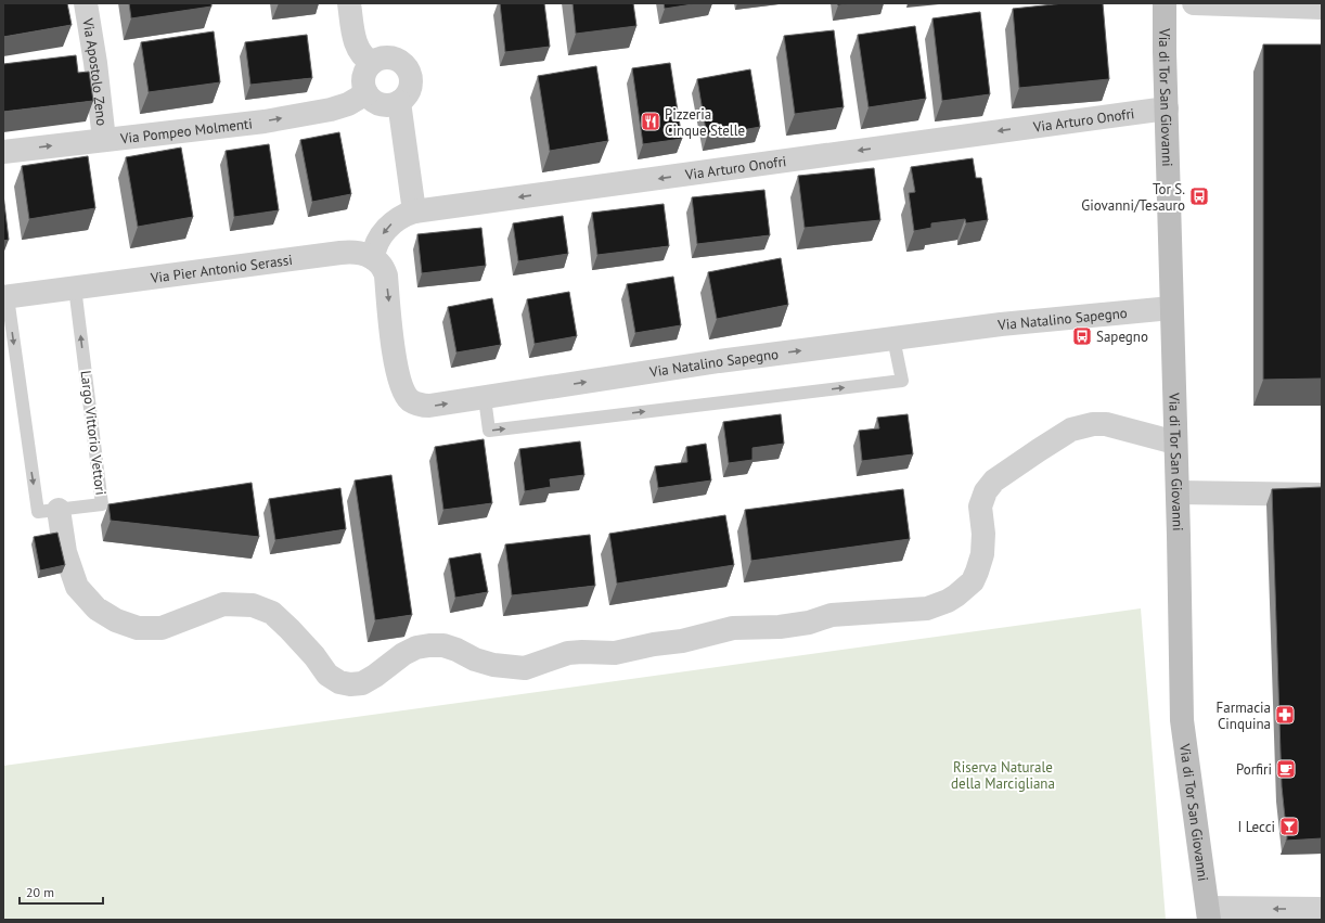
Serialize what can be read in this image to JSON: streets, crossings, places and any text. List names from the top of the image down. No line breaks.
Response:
{"streets":{"street":["Via Apostolo Zeno","Via di Tor San Giovanni","Via Arturo Onofri","Via Pompeo Molmenti","Via Pier Antonio Serassi","Via Natalino Sapegno"],"lane":["Largo Vittorio Vettori"]},"crossings":[["Via Apostolo Zeno","Via Pompeo Molmenti"],["Via di Tor San Giovanni","Via Arturo Onofri"],["Via di Tor San Giovanni","Via Natalino Sapegno"],["Via Pier Antonio Serassi","Via Natalino Sapegno"],["Via Pier Antonio Serassi","Largo Vittorio Vettori"]],"one_way":["Via Arturo Onofri","Via Pompeo Molmenti","Via Natalino Sapegno"],"parks":["Riserva Naturale della Marcigliana"],"places":{"restaurant":["Pizzeria Cinque Stelle"],"bus stop":["Tor S. Giovanni/Tesauro","Sapegno"],"pharmacy":["Farmacia Cinquina"],"cafe":["Porfiri"],"bar":["I Lecci"]},"scale_bar":"20 m"}
